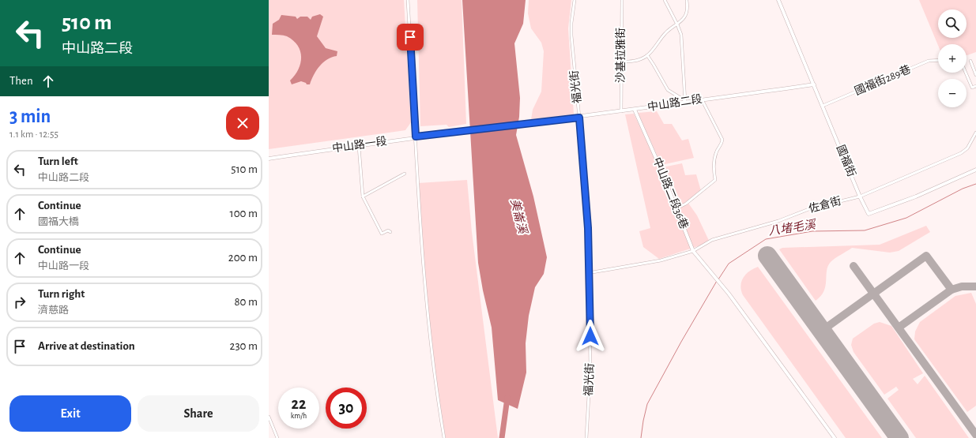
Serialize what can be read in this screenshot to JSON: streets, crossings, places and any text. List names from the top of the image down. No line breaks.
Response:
{"streets":{"street":["沙基拉雅街","國福街289巷","福光街","中山路二段","中山路一段","國福街","中山路二段36巷","佐倉街"]},"crossings":[["沙基拉雅街","中山路二段"],["國福街289巷","國福街"],["福光街","中山路二段"],["福光街","佐倉街"],["中山路二段","中山路一段"],["中山路二段","國福街"],["中山路二段","中山路二段36巷"],["國福街","佐倉街"],["中山路二段36巷","佐倉街"]],"water":["美崙溪","八堵毛溪"],"page":{"turn":["510 m","中山路二段"],"map_buttons":["+","−"],"then":"Then","heading":["3 min","1.1 km · 12:55"],"list":[{"name":"Turn left","note":"中山路二段","value":"510 m"},{"name":"Continue","note":"國福大橋","value":"100 m"},{"name":"Continue","note":"中山路一段","value":"200 m"},{"name":"Turn right","note":"濟慈路","value":"80 m"},{"name":"Arrive at destination","value":"230 m"}],"speed":"22 km/h","limit":"30","buttons":["Exit","Share"]}}
